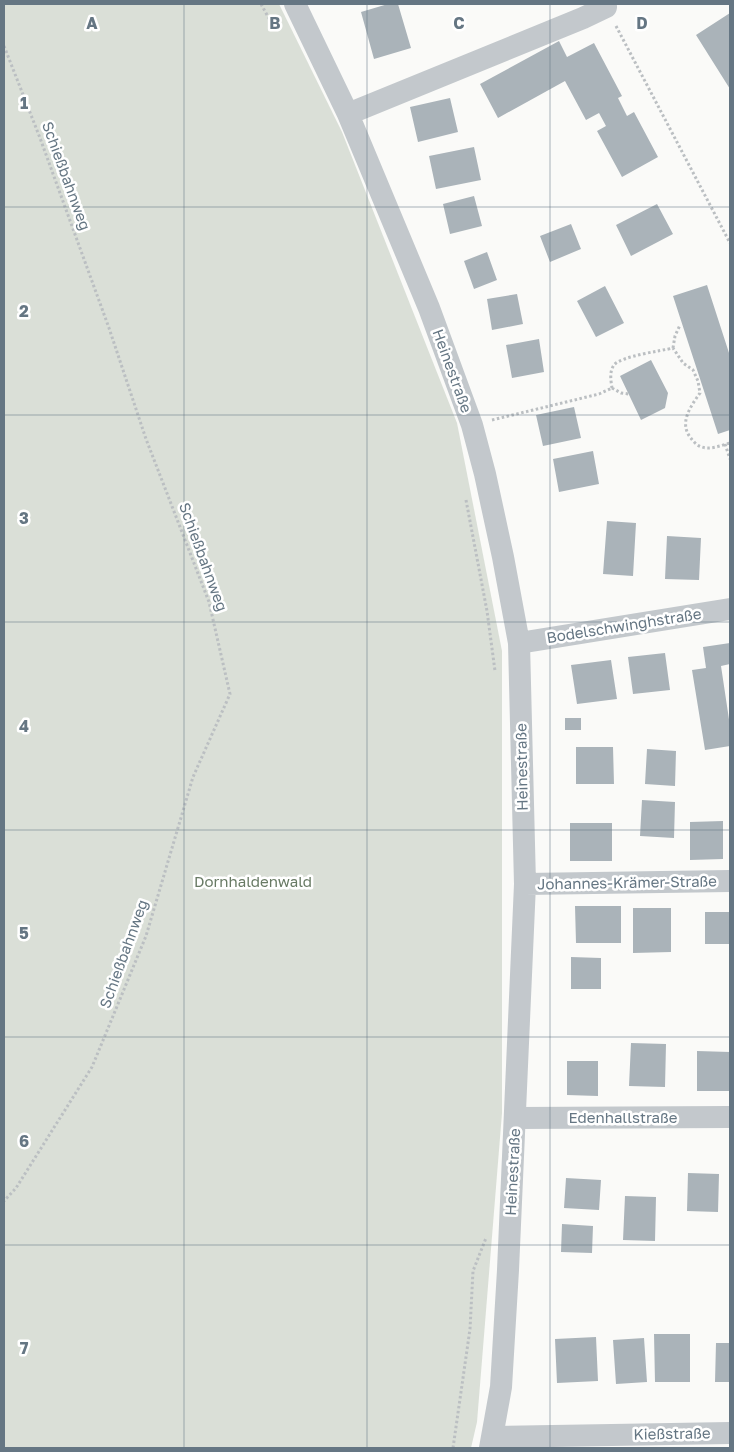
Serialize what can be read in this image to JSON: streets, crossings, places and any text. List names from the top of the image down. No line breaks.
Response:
{"streets":{"street":["Heinestraße","Bodelschwinghstraße","Johannes-Krämer-Straße","Edenhallstraße","Kießstraße"],"path":["Schießbahnweg"]},"crossings":[["Heinestraße","Bodelschwinghstraße"],["Heinestraße","Johannes-Krämer-Straße"],["Heinestraße","Edenhallstraße"],["Heinestraße","Kießstraße"]],"parks":["Dornhaldenwald"],"grid":{"columns":["A","B","C","D"],"rows":["1","2","3","4","5","6","7"]}}
